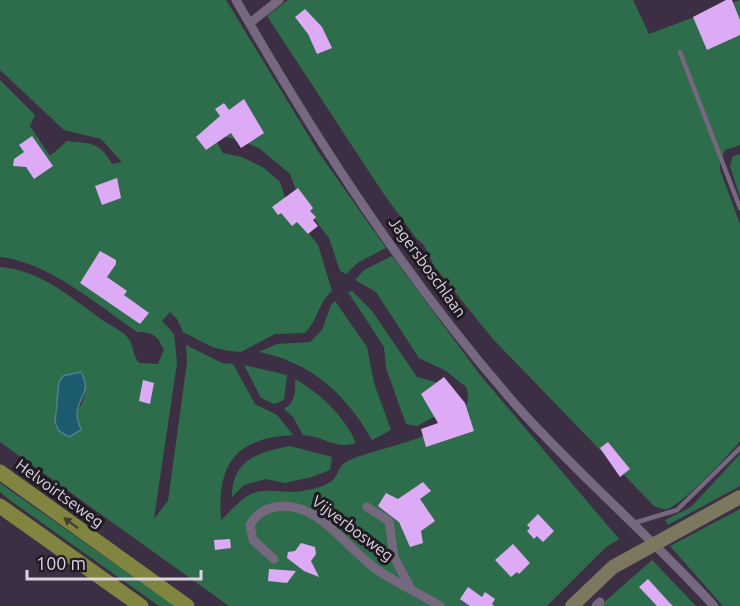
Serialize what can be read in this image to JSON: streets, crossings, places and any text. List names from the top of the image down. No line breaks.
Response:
{"streets":{"main road":["Helvoirtseweg"],"street":["Jagersboschlaan","Vijverbosweg"]},"scale_bar":"100 m"}
